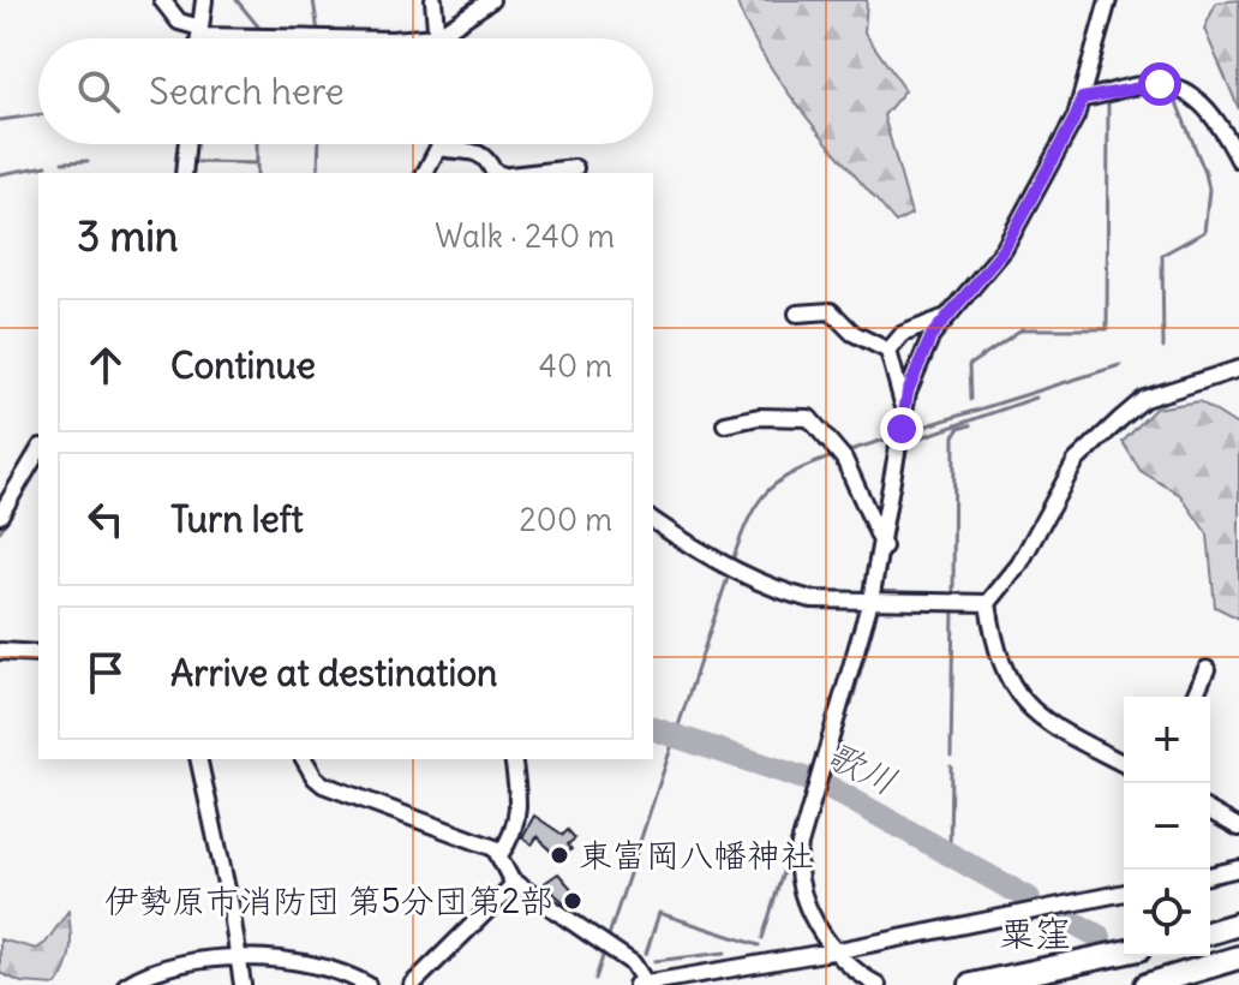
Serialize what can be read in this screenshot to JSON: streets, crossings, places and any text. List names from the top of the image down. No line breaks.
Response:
{"districts":["粟窪"],"water":["歌川"],"places":["東富岡八幡神社","伊勢原市消防団 第5分団第2部"],"page":{"search":"Search here","heading":["3 min","Walk · 240 m"],"list":[["Continue","40 m"],["Turn left","200 m"],"Arrive at destination"],"map_buttons":["+","−"]}}
